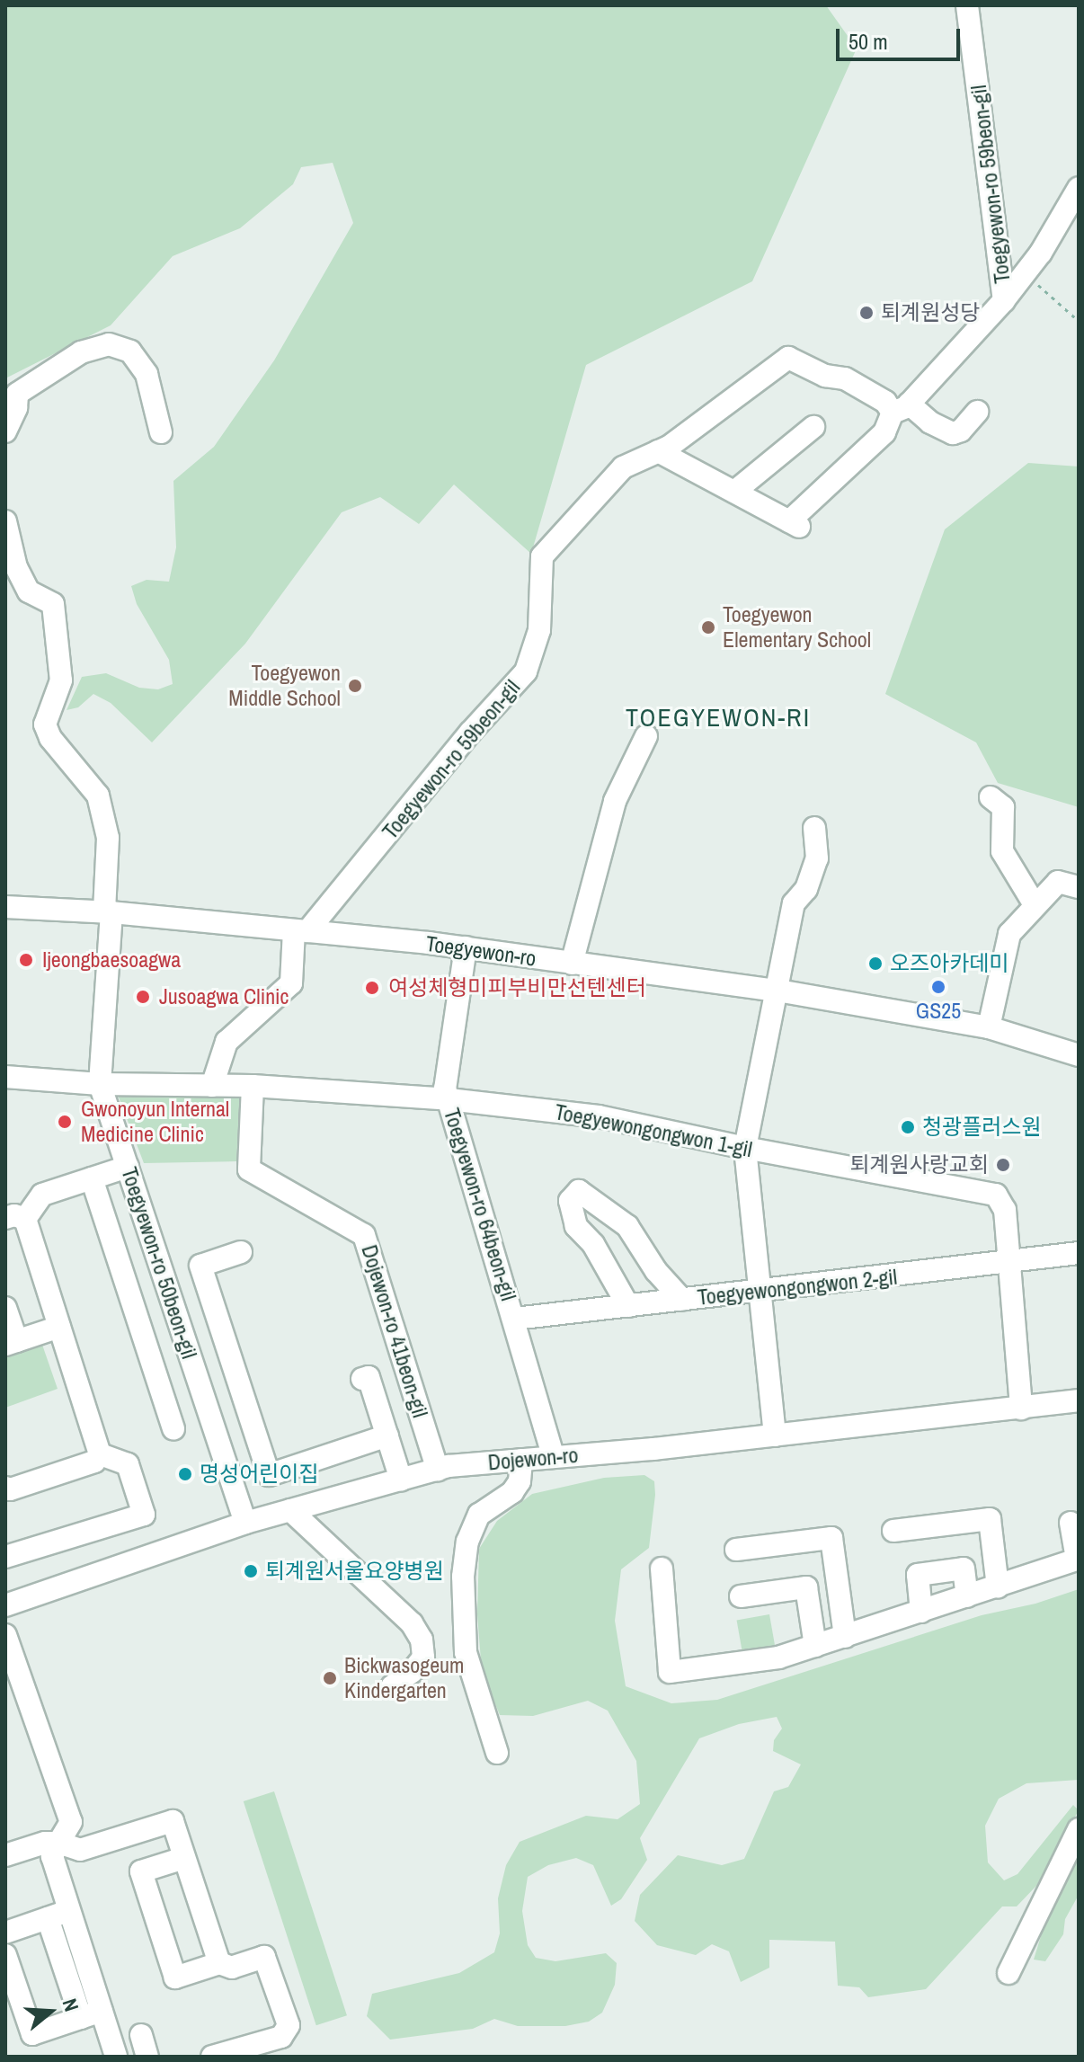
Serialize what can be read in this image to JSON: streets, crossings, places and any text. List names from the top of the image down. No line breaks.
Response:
{"streets":{"street":["Toegyewon-ro 59beon-gil","Toegyewon-ro","Toegyewongongwon 1-gil","Toegyewon-ro 64beon-gil","Toegyewon-ro 50beon-gil","Toegyewongongwon 2-gil","Dojewon-ro 41beon-gil","Dojewon-ro"]},"crossings":[["Toegyewon-ro 59beon-gil","Toegyewon-ro"],["Toegyewon-ro","Toegyewon-ro 64beon-gil"],["Toegyewon-ro","Toegyewon-ro 50beon-gil"],["Toegyewongongwon 1-gil","Toegyewon-ro 64beon-gil"],["Toegyewongongwon 1-gil","Toegyewon-ro 50beon-gil"],["Toegyewongongwon 1-gil","Toegyewongongwon 2-gil"],["Toegyewongongwon 1-gil","Dojewon-ro 41beon-gil"],["Toegyewongongwon 1-gil","Dojewon-ro"],["Toegyewon-ro 64beon-gil","Toegyewongongwon 2-gil"],["Toegyewon-ro 64beon-gil","Dojewon-ro"],["Toegyewon-ro 50beon-gil","Dojewon-ro"],["Dojewon-ro 41beon-gil","Dojewon-ro"]],"districts":["TOEGYEWON-RI"],"places":["퇴계원성당","Toegyewon Elementary School","Toegyewon Middle School","Ijeongbaesoagwa","오즈아카데미","GS25","여성체형미피부비만선텐센터","Jusoagwa Clinic","Gwonoyun Internal Medicine Clinic","청광플러스원","퇴계원사랑교회","명성어린이집","퇴계원서울요양병원","Bickwasogeum Kindergarten"],"scale_bar":"50 m","north":"right"}
